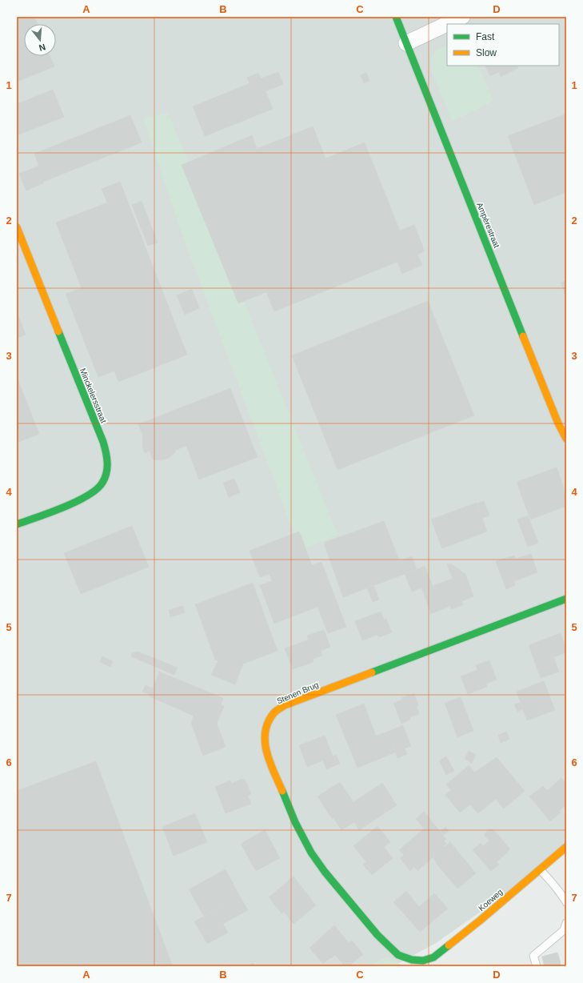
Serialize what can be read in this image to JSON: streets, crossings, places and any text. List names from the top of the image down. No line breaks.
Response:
{"streets":{"street":["Ampèrestraat","Minckelersstraat","Stenen Brug","Koeweg"]},"crossings":[["Stenen Brug","Koeweg"]],"legend":["Fast","Slow"],"north":"bottom","grid":{"columns":["A","B","C","D"],"rows":["1","2","3","4","5","6","7"]}}
